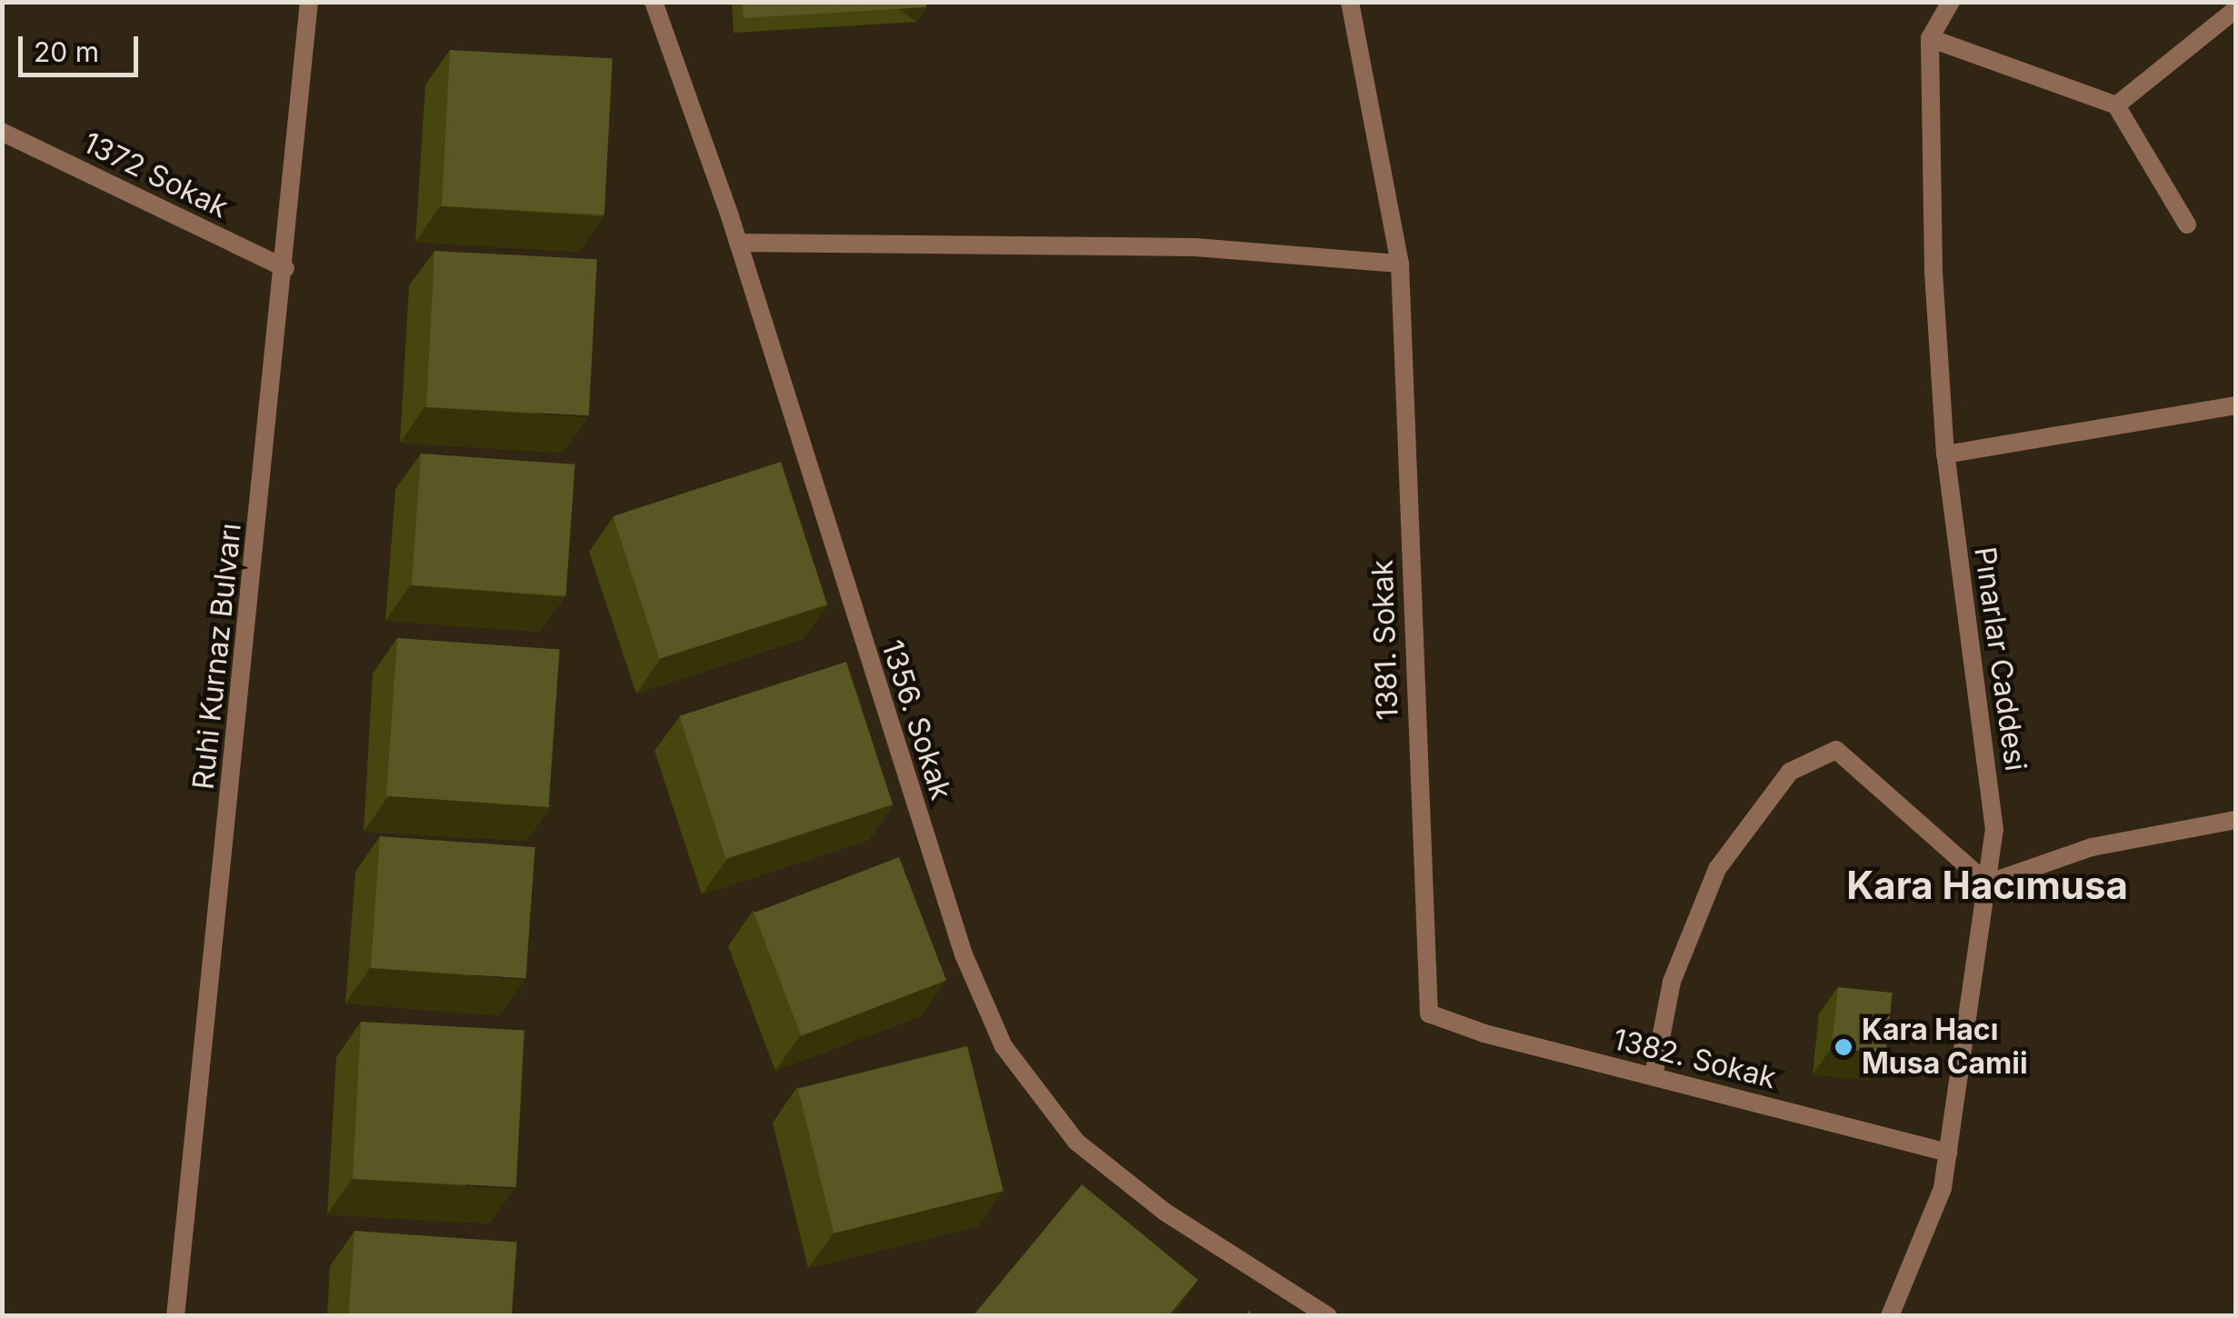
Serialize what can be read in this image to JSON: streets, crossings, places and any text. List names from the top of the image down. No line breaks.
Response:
{"streets":{"street":["1372 Sokak","1381. Sokak","Ruhi Kurnaz Bulvarı","Pınarlar Caddesi","1356. Sokak","1382. Sokak"]},"crossings":[["1372 Sokak","Ruhi Kurnaz Bulvarı"],["1381. Sokak","1382. Sokak"],["Pınarlar Caddesi","1382. Sokak"]],"districts":["Kara Hacımusa"],"places":["Kara Hacı Musa Camii"],"scale_bar":"20 m"}
